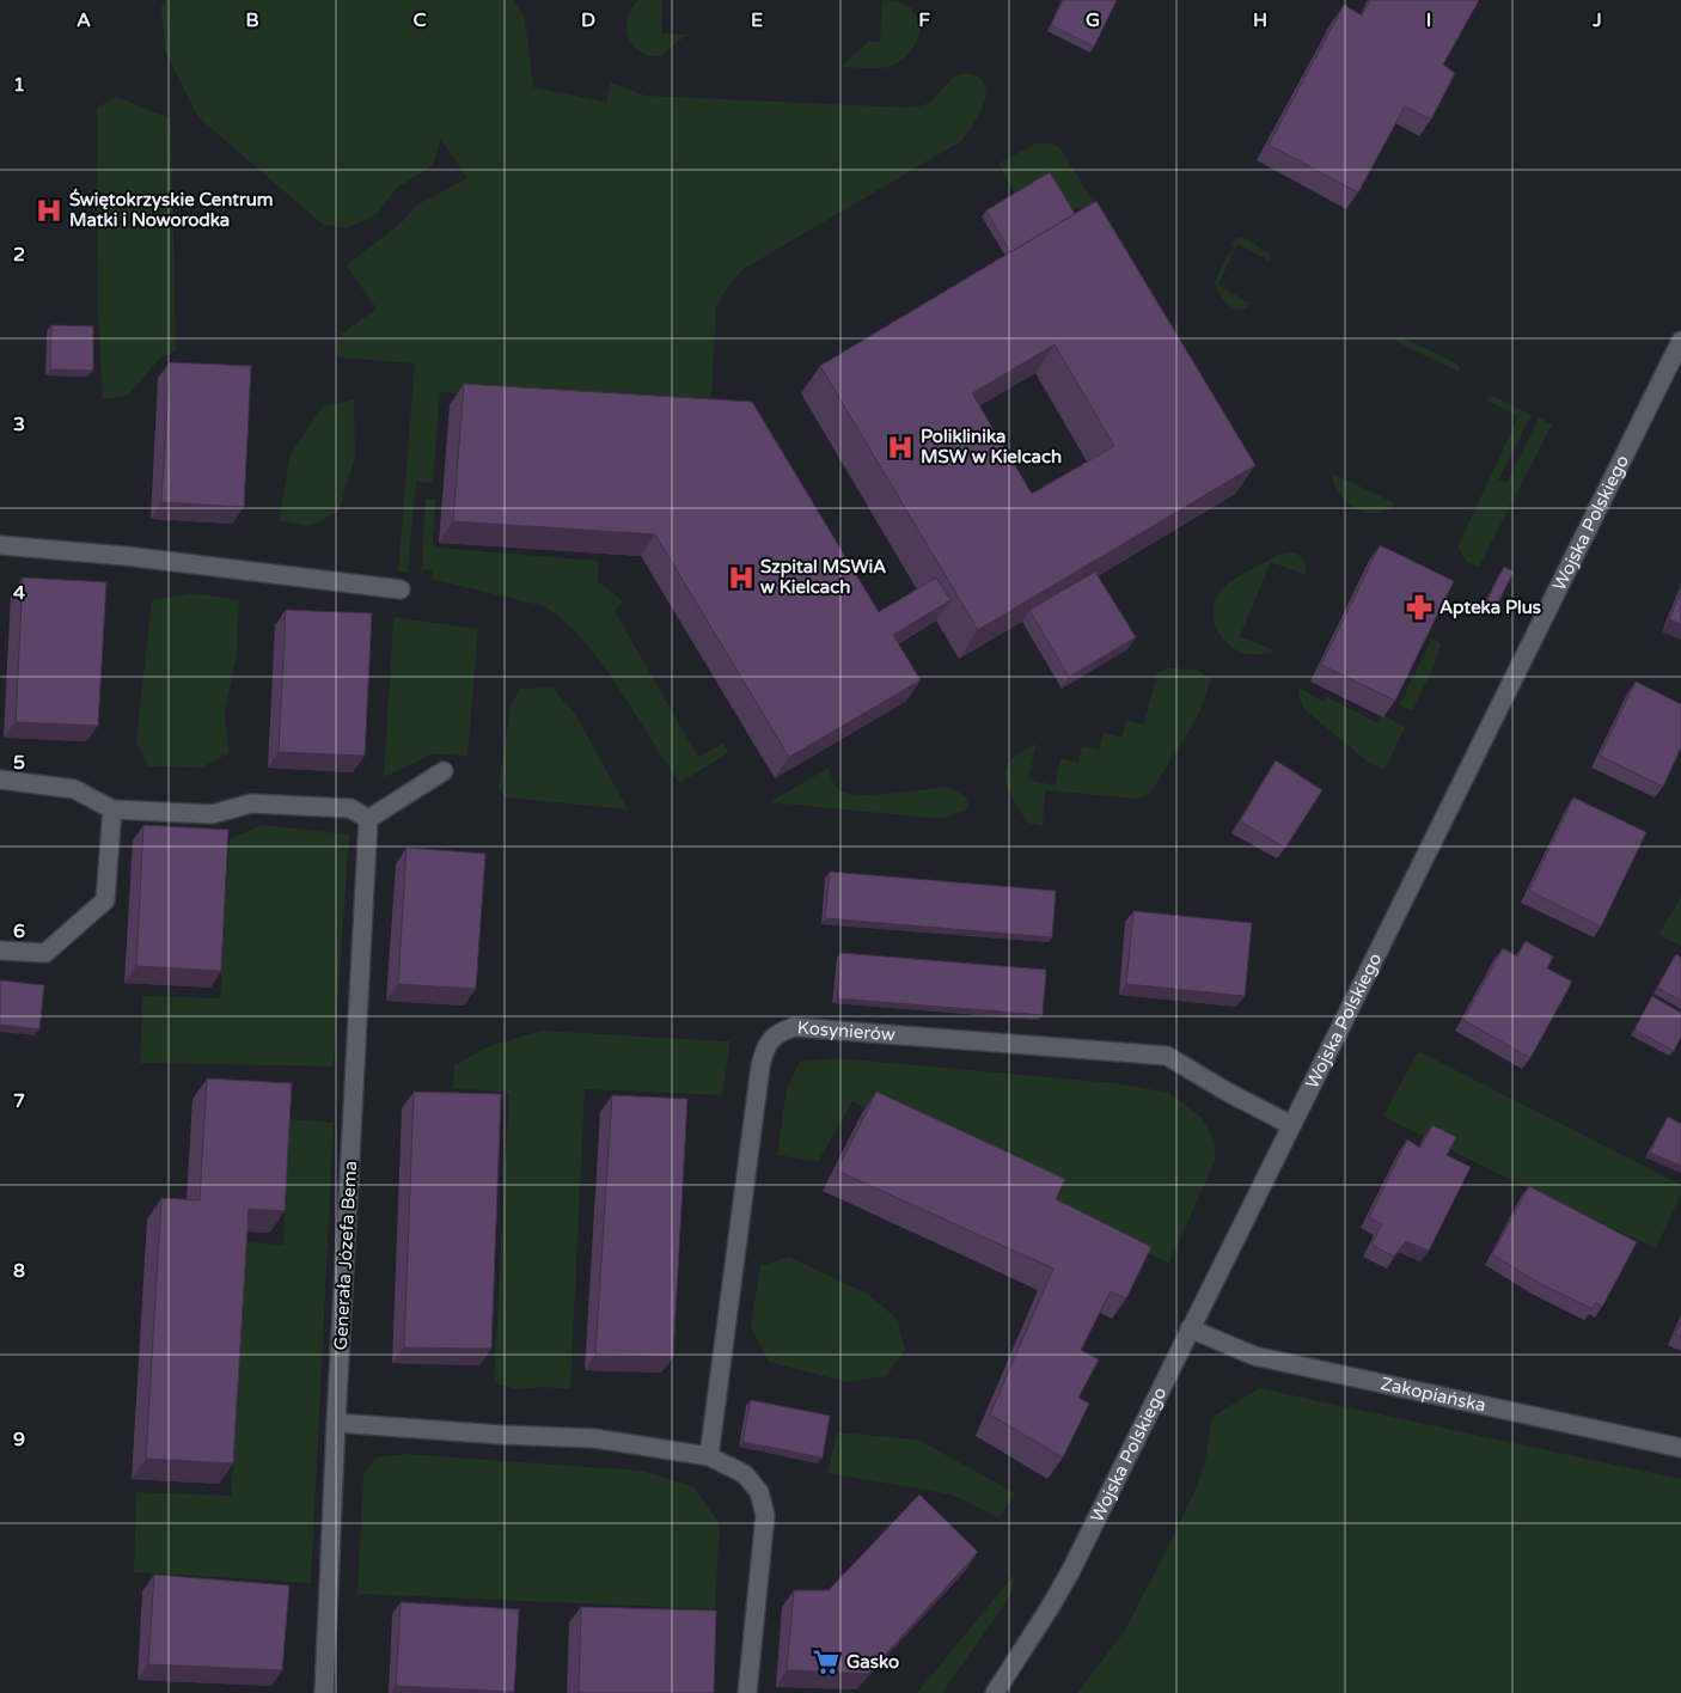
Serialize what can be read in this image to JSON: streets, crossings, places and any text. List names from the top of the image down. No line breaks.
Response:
{"streets":{"street":["Wojska Polskiego","Kosynierów","Generała Józefa Bema","Zakopiańska"]},"crossings":[["Wojska Polskiego","Kosynierów"],["Wojska Polskiego","Zakopiańska"]],"places":{"hospital":["Świętokrzyskie Centrum Matki i Noworodka","Poliklinika MSW w Kielcach","Szpital MSWiA w Kielcach"],"pharmacy":["Apteka Plus"],"supermarket":["Gasko"]},"grid":{"columns":["A","B","C","D","E","F","G","H","I","J"],"rows":["1","2","3","4","5","6","7","8","9"]}}
